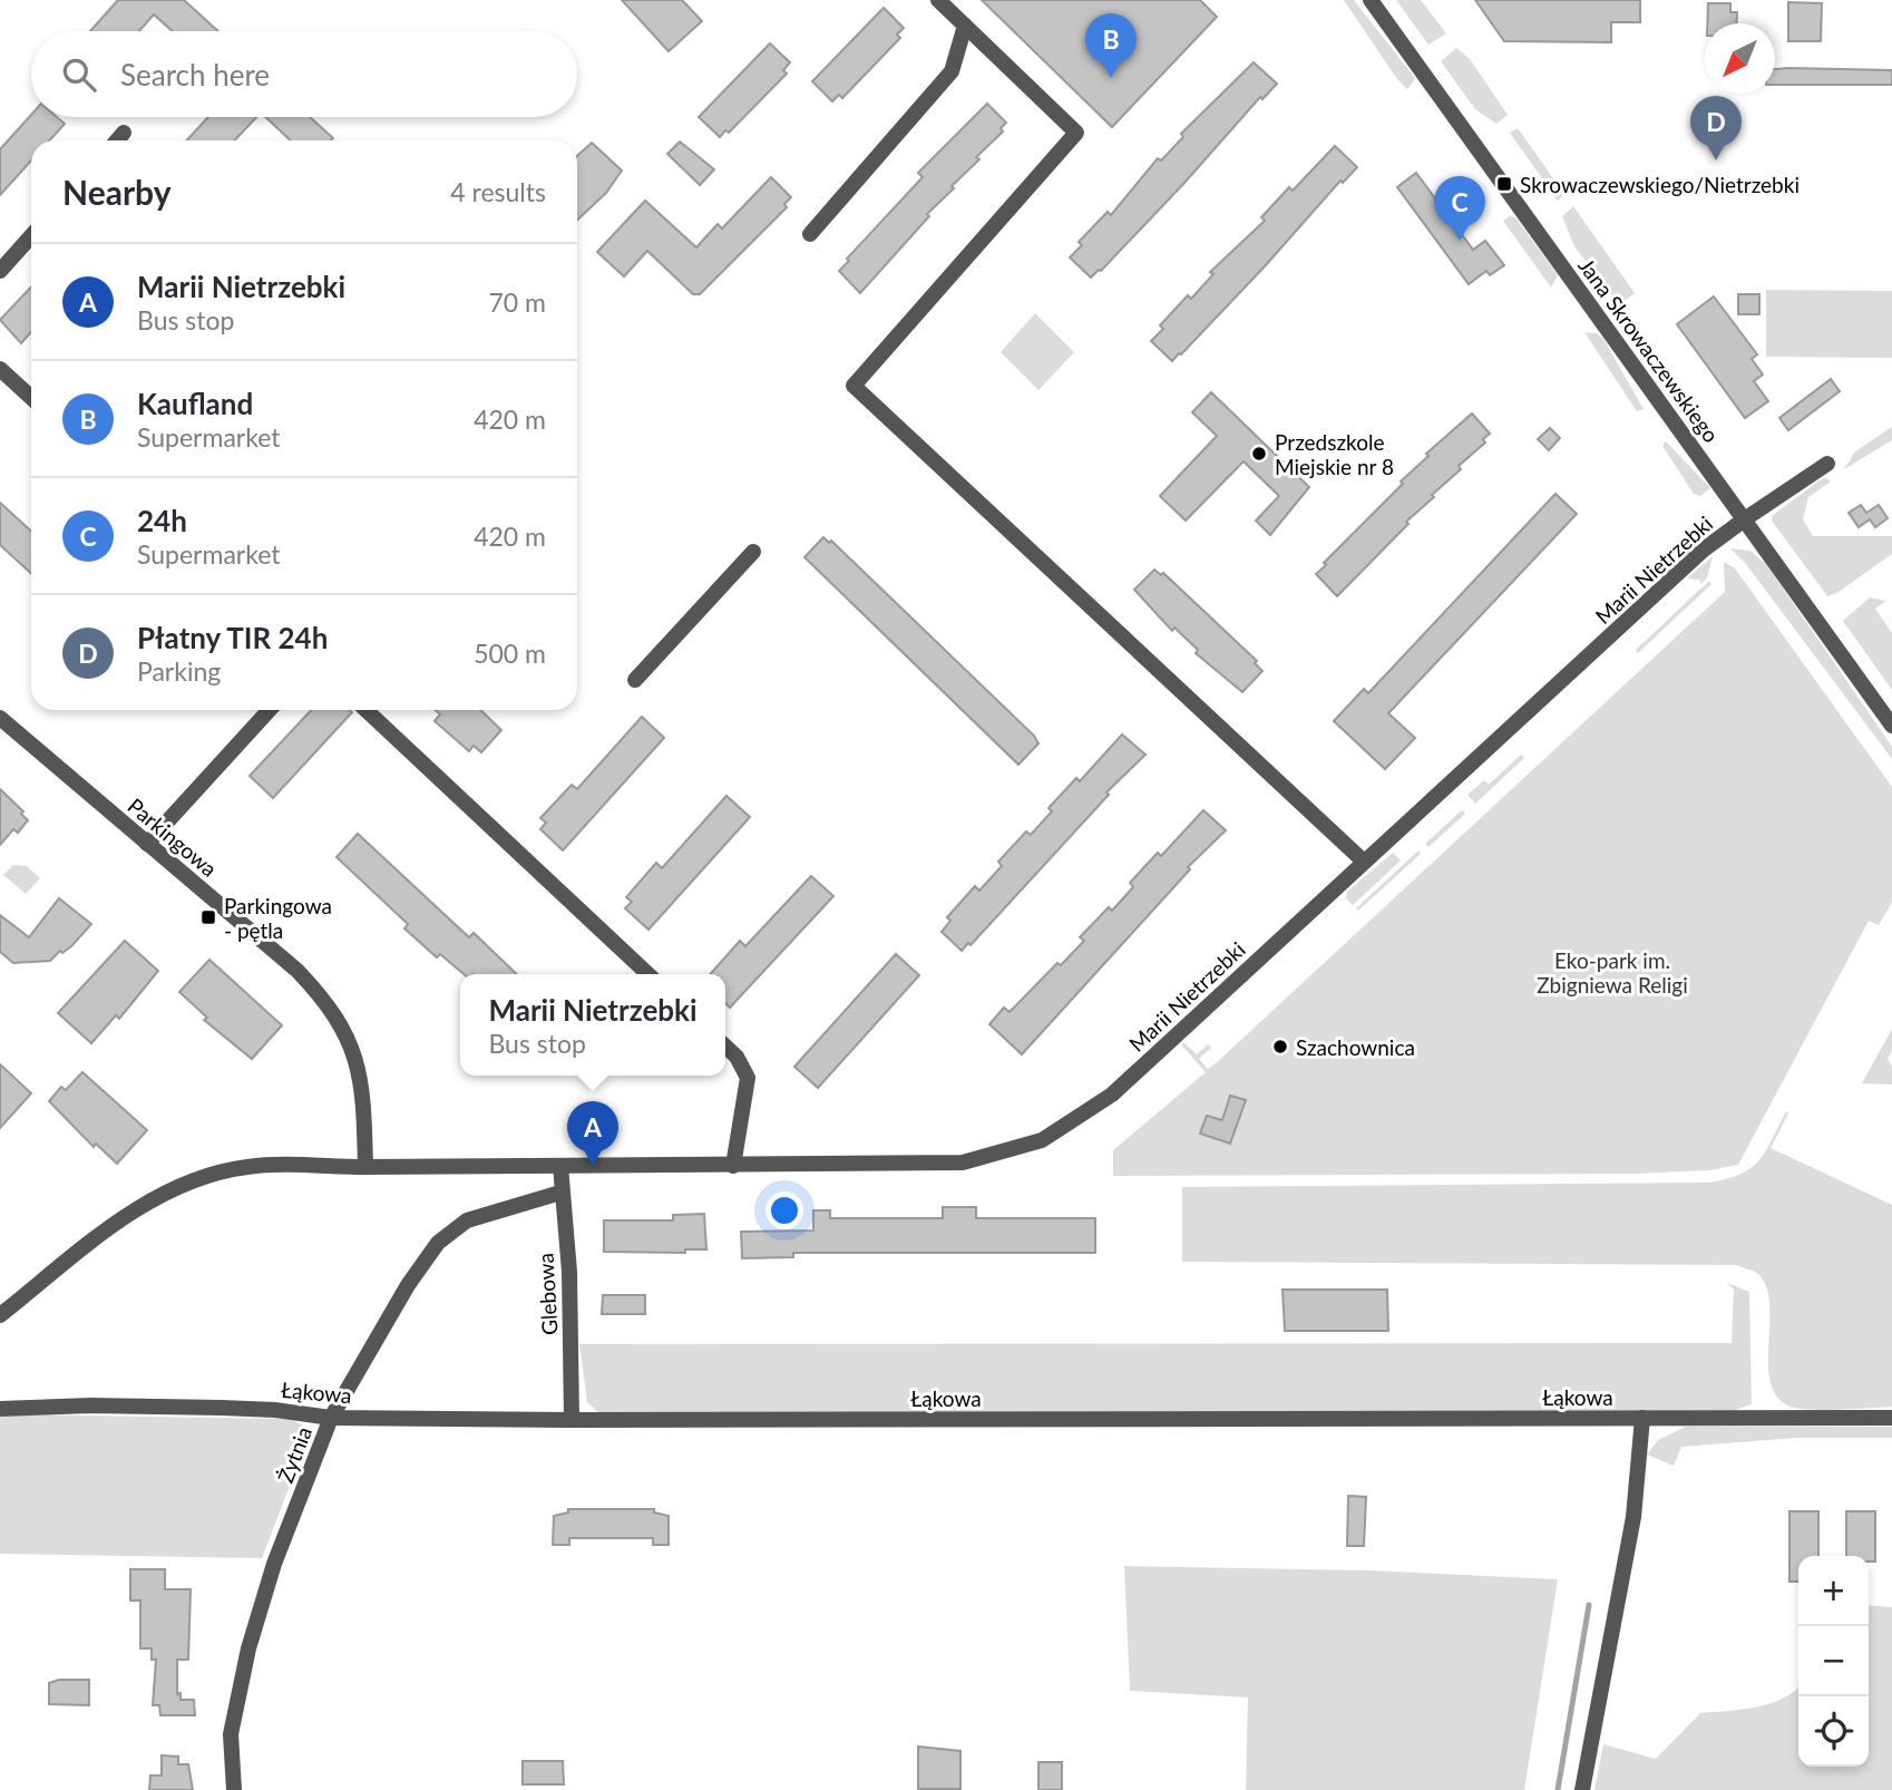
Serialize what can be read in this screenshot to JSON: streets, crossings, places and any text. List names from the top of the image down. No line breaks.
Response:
{"streets":{"street":["Jana Skrowaczewskiego","Marii Nietrzebki","Parkingowa","Glebowa","Łąkowa","Żytnia"]},"crossings":[["Jana Skrowaczewskiego","Marii Nietrzebki"],["Marii Nietrzebki","Parkingowa"],["Marii Nietrzebki","Glebowa"],["Glebowa","Łąkowa"],["Glebowa","Żytnia"],["Łąkowa","Żytnia"]],"parks":["Eko-park im. Zbigniewa Religi"],"places":{"transit":["Skrowaczewskiego/Nietrzebki","Parkingowa - pętla"],"other":["Przedszkole Miejskie nr 8","Szachownica"]},"north":"bottom left","page":{"pins":["B","D","C","A"],"search":"Search here","heading":["Nearby","4 results"],"list":[{"mark":"A","name":"Marii Nietrzebki","note":"Bus stop","value":"70 m"},{"mark":"B","name":"Kaufland","note":"Supermarket","value":"420 m"},{"mark":"C","name":"24h","note":"Supermarket","value":"420 m"},{"mark":"D","name":"Płatny TIR 24h","note":"Parking","value":"500 m"}],"popup":["Marii Nietrzebki","Bus stop"],"map_buttons":["+","−"]}}
